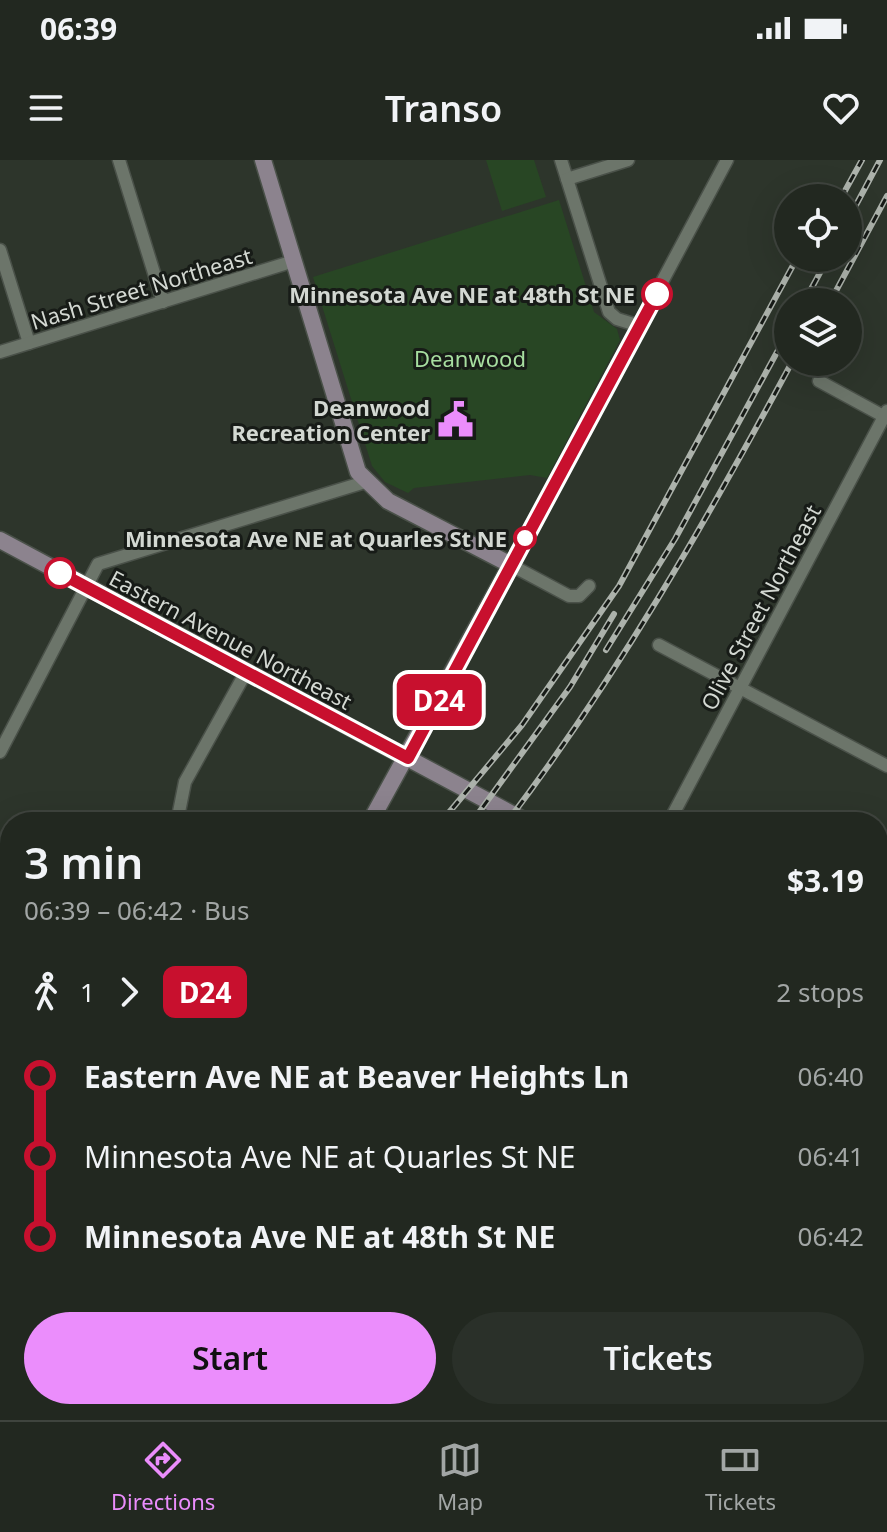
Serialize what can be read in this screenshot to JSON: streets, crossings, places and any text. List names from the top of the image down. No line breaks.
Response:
{"streets":{"street":["Nash Street Northeast","Olive Street Northeast","Eastern Avenue Northeast"]},"parks":["Deanwood"],"places":{"other":["Minnesota Ave NE at 48th St NE","Minnesota Ave NE at Quarles St NE"],"public building":["Deanwood Recreation Center"]},"lines":["bus line D24"],"page":{"status":"06:39","header":"Transo","on_map":"D24","heading":["3 min","06:39 – 06:42 · Bus","$3.19"],"legs":["1","D24","2 stops"],"list":[{"name":"Eastern Ave NE at Beaver Heights Ln","value":"06:40"},{"name":"Minnesota Ave NE at Quarles St NE","value":"06:41"},{"name":"Minnesota Ave NE at 48th St NE","value":"06:42"}],"buttons":["Start","Tickets"],"tabs":["Directions","Map","Tickets"]}}
